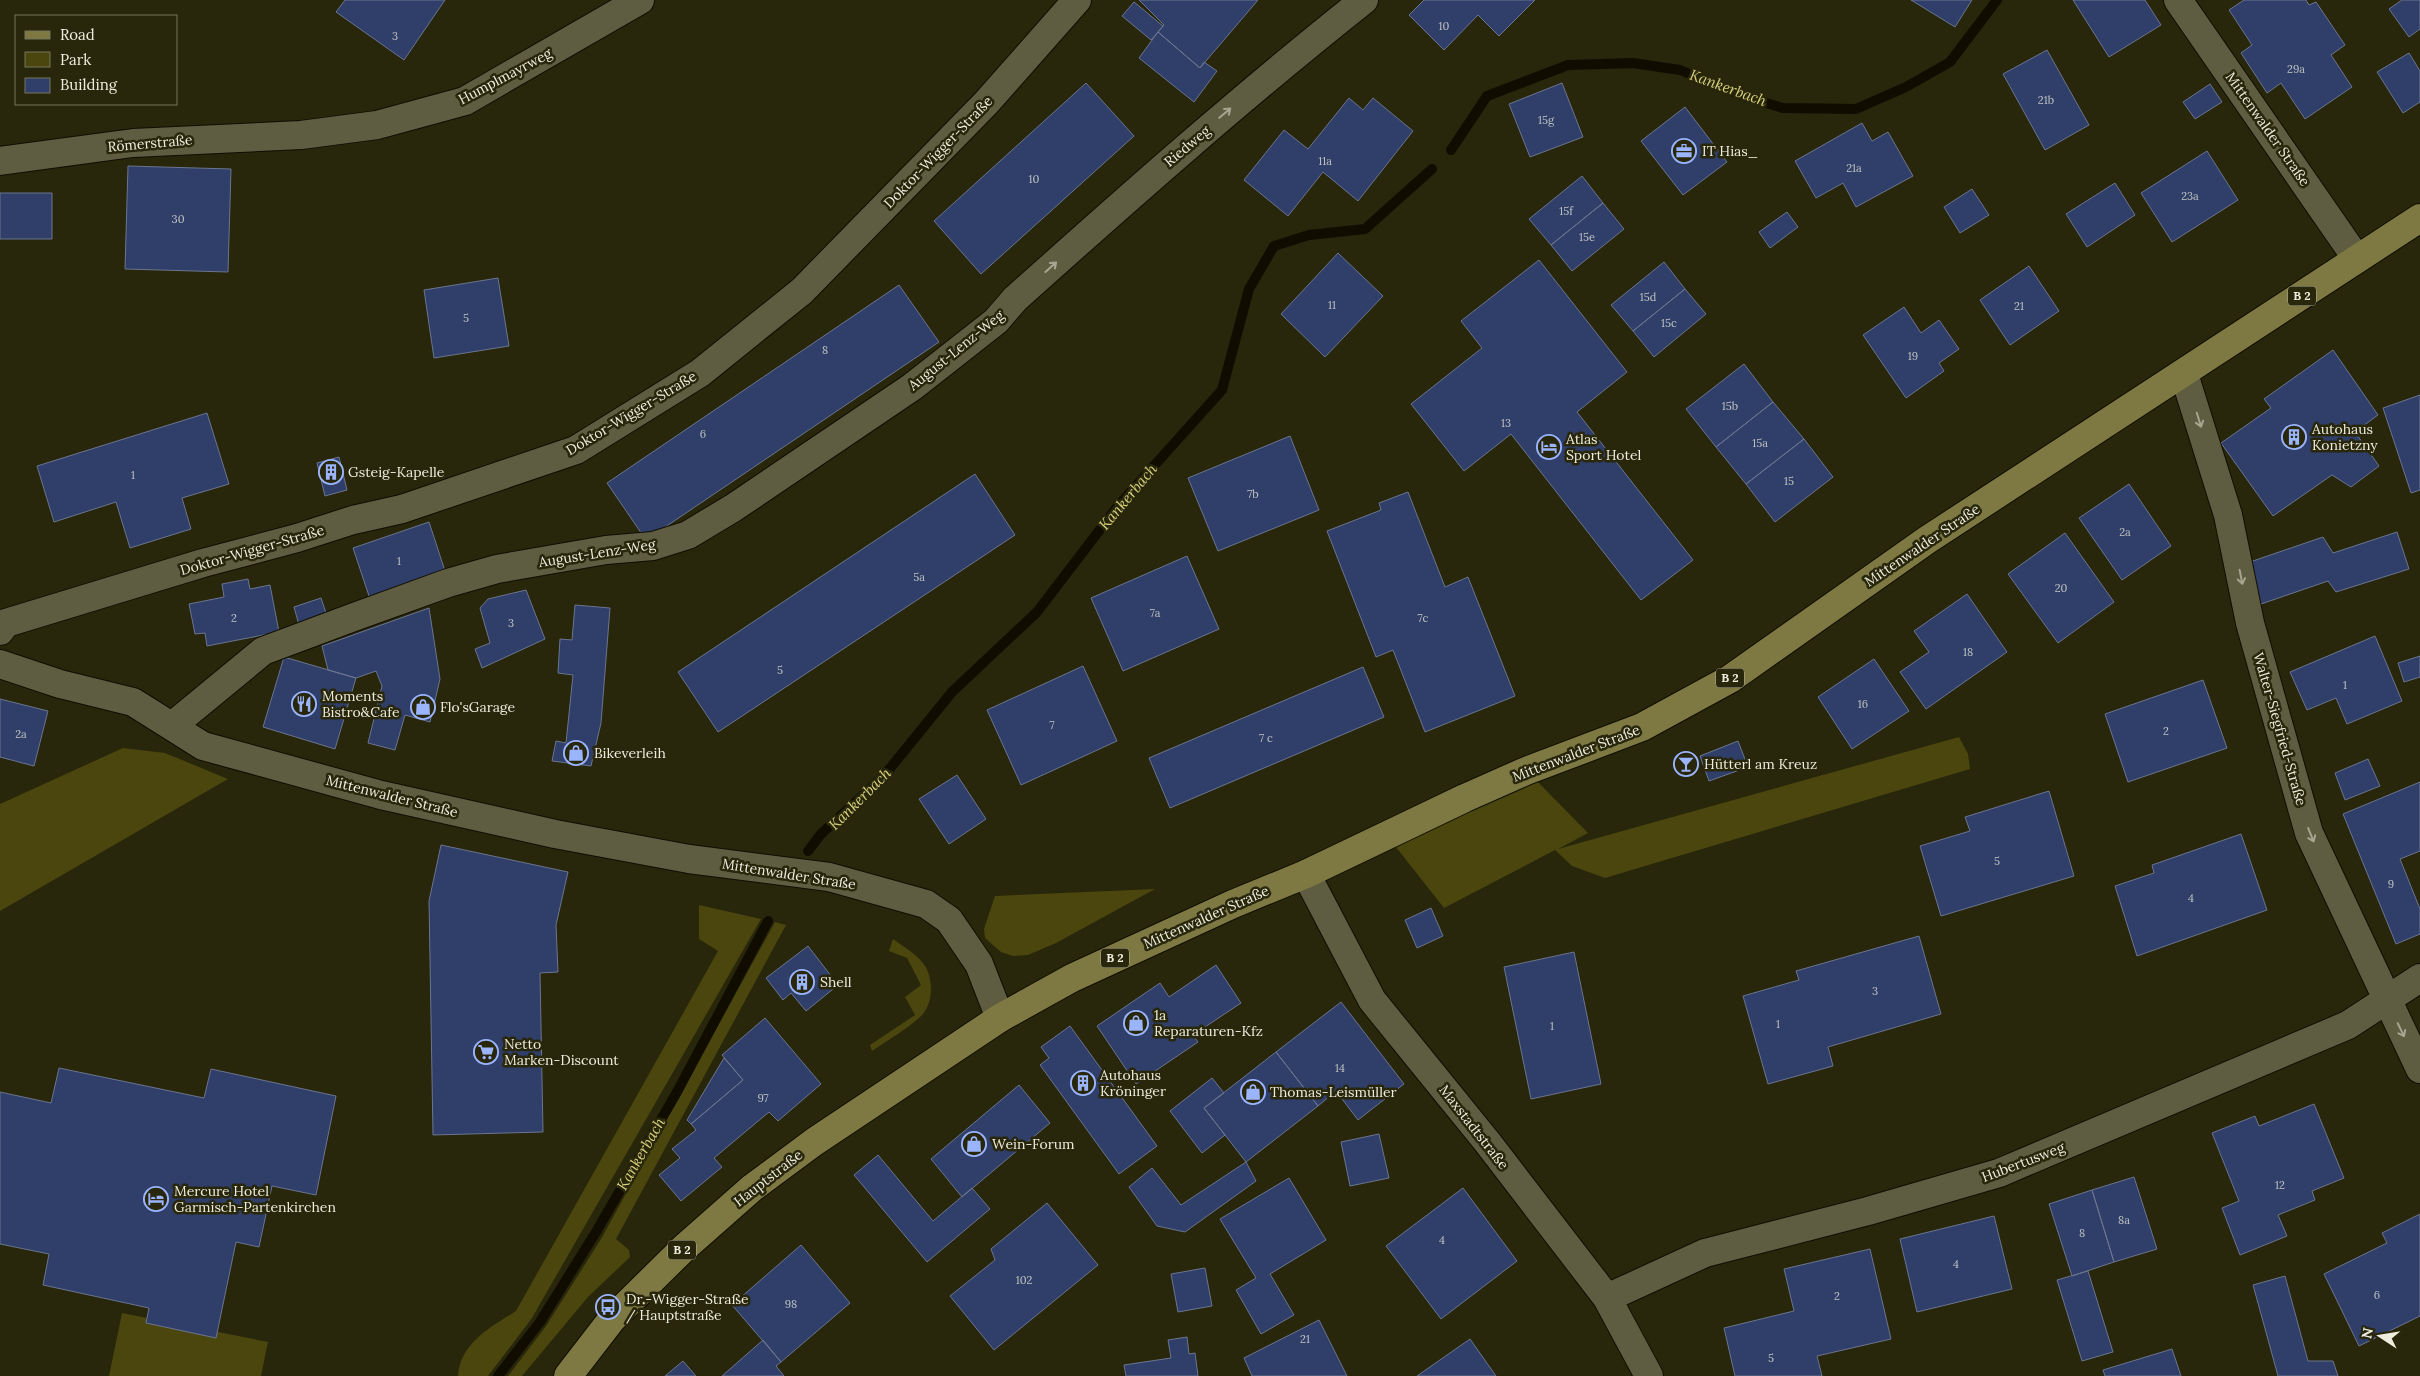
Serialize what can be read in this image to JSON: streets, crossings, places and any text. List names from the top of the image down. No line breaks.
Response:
{"streets":{"main road":["Mittenwalder Straße","B 2","Hauptstraße"],"street":["Humplmayrweg","Römerstraße","Riedweg","Doktor-Wigger-Straße","August-Lenz-Weg","Walter-Siegfried-Straße","Maxstadtstraße","Hubertusweg"]},"crossings":[["Humplmayrweg","Römerstraße"],["Mittenwalder Straße","August-Lenz-Weg"],["Mittenwalder Straße","Walter-Siegfried-Straße"],["Mittenwalder Straße","Maxstadtstraße"],["Mittenwalder Straße","Hauptstraße"],["Riedweg","August-Lenz-Weg"],["Walter-Siegfried-Straße","Hubertusweg"],["Maxstadtstraße","Hubertusweg"]],"one_way":["Riedweg","Walter-Siegfried-Straße"],"water":["Kankerbach"],"places":{"office":["IT Hias_"],"building":["Autohaus Konietzny","Gsteig-Kapelle","Shell","Autohaus Kröninger"],"hotel":["Atlas Sport Hotel","Mercure Hotel Garmisch-Partenkirchen"],"restaurant":["Moments Bistro&Cafe"],"shop":["Flo'sGarage","Bikeverleih","1a Reparaturen-Kfz","Thomas-Leismüller","Wein-Forum"],"bar":["Hütterl am Kreuz"],"supermarket":["Netto Marken-Discount"],"bus stop":["Dr.-Wigger-Straße / Hauptstraße"]},"house_numbers":["10","3","29a","21b","15g","11a","21a","10","23a","15f","30","15e","15d","11","21","5","15c","8","19","15b","13","6","15a","1","15","7b","2a","1","5a","20","7a","2","7c","3","18","5","1","16","7","2","2a","7 c","5","9","4","3","1","1","14","97","12","8a","8","4","4","102","6","2","98","21","5"],"legend":["Road","Park","Building"],"north":"left"}
